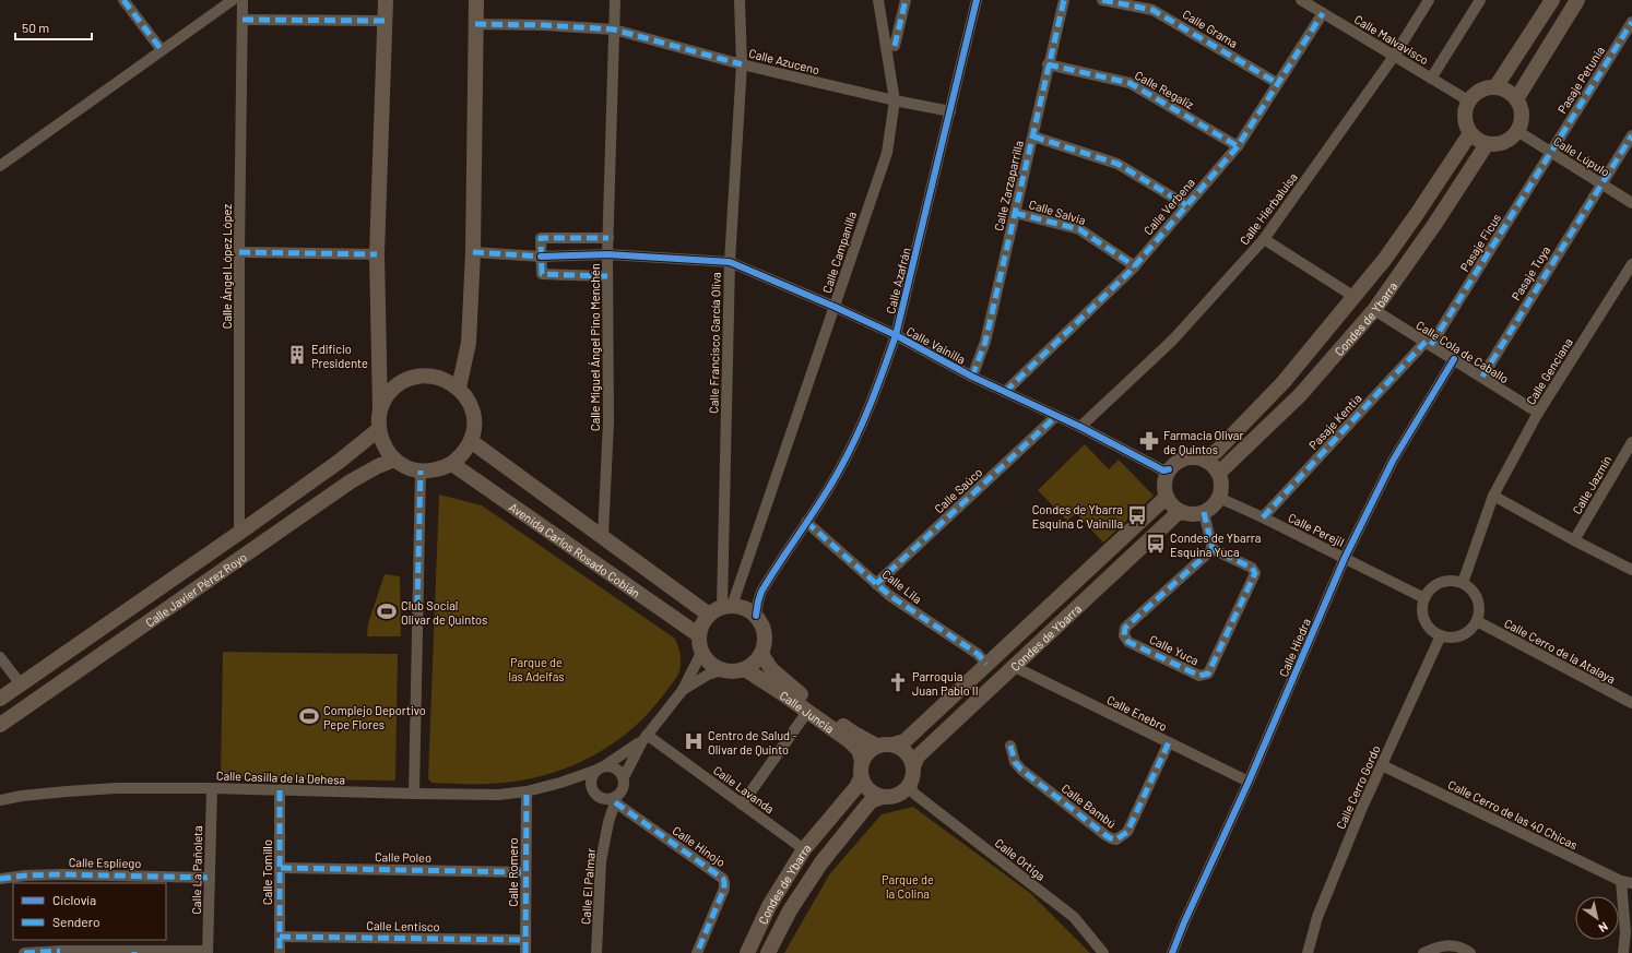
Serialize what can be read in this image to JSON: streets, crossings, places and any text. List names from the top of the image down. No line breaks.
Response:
{"streets":{"main road":["Condes de Ybarra","Avenida Carlos Rosado Cobián","Calle Javier Pérez Royo","Calle Juncia"],"street":["Calle Grama","Calle Malvavisco","Calle Azuceno","Pasaje Petunia","Calle Regaliz","Calle Lúpulo","Calle Zarzaparrilla","Calle Verbena","Calle Hierbaluisa","Calle Salvia","Pasaje Ficus","Calle Campanilla","Calle Ángel López López","Pasaje Tuya","Calle Azafrán","Calle Francisco García Oliva","Calle Vainilla","Calle Miguel Ángel Pino Menchén","Calle Cola de Caballo","Calle Genciana","Pasaje Kentia","Calle Jazmín","Calle Saúco","Calle Perejil","Calle Lila","Calle Hiedra","Calle Yuca","Calle Cerro de la Atalaya","Calle Enebro","Calle Casilla de la Dehesa","Calle Cerro Gordo","Calle Lavanda","Calle Bambú","Calle Cerro de las 40 Chicas","Calle Hinojo","Calle Poleo","Calle Ortiga","Calle Espliego","Calle La Pañoleta","Calle Tomillo","Calle Romero","Calle El Palmar","Calle Lentisco"]},"crossings":[["Calle Grama","Calle Verbena"],["Calle Malvavisco","Calle Lúpulo"],["Calle Malvavisco","Calle Verbena"],["Calle Malvavisco","Calle Hierbaluisa"],["Calle Malvavisco","Condes de Ybarra"],["Calle Azuceno","Calle Campanilla"],["Calle Azuceno","Calle Azafrán"],["Calle Azuceno","Calle Francisco García Oliva"],["Calle Azuceno","Calle Miguel Ángel Pino Menchén"],["Pasaje Petunia","Calle Lúpulo"],["Pasaje Petunia","Pasaje Ficus"],["Calle Regaliz","Calle Zarzaparrilla"],["Calle Regaliz","Calle Verbena"],["Calle Lúpulo","Pasaje Ficus"],["Calle Lúpulo","Pasaje Tuya"],["Calle Lúpulo","Condes de Ybarra"],["Calle Zarzaparrilla","Calle Salvia"],["Calle Zarzaparrilla","Calle Vainilla"],["Calle Verbena","Calle Salvia"],["Calle Verbena","Calle Vainilla"],["Calle Hierbaluisa","Calle Vainilla"],["Pasaje Ficus","Calle Cola de Caballo"],["Pasaje Ficus","Pasaje Kentia"],["Calle Campanilla","Calle Azafrán"],["Calle Campanilla","Calle Francisco García Oliva"],["Calle Campanilla","Calle Vainilla"],["Calle Campanilla","Avenida Carlos Rosado Cobián"],["Calle Campanilla","Calle Juncia"],["Calle Ángel López López","Calle Javier Pérez Royo"],["Pasaje Tuya","Calle Cola de Caballo"],["Calle Azafrán","Calle Francisco García Oliva"],["Calle Azafrán","Calle Vainilla"],["Calle Azafrán","Avenida Carlos Rosado Cobián"],["Calle Azafrán","Calle Lila"],["Calle Azafrán","Calle Juncia"],["Condes de Ybarra","Calle Vainilla"],["Condes de Ybarra","Calle Cola de Caballo"],["Condes de Ybarra","Calle Perejil"],["Condes de Ybarra","Calle Lila"],["Condes de Ybarra","Calle Juncia"],["Condes de Ybarra","Calle Enebro"],["Condes de Ybarra","Calle Lavanda"],["Condes de Ybarra","Calle Ortiga"],["Calle Francisco García Oliva","Calle Vainilla"],["Calle Francisco García Oliva","Avenida Carlos Rosado Cobián"],["Calle Francisco García Oliva","Calle Juncia"],["Calle Vainilla","Calle Miguel Ángel Pino Menchén"],["Calle Vainilla","Calle Saúco"],["Calle Vainilla","Calle Perejil"],["Calle Miguel Ángel Pino Menchén","Avenida Carlos Rosado Cobián"],["Calle Cola de Caballo","Calle Genciana"],["Calle Cola de Caballo","Pasaje Kentia"],["Calle Cola de Caballo","Calle Hiedra"],["Calle Genciana","Calle Perejil"],["Calle Genciana","Calle Cerro de la Atalaya"],["Calle Genciana","Calle Cerro Gordo"],["Pasaje Kentia","Calle Perejil"],["Calle Saúco","Calle Lila"],["Calle Perejil","Calle Hiedra"],["Calle Perejil","Calle Cerro de la Atalaya"],["Calle Perejil","Calle Cerro Gordo"],["Avenida Carlos Rosado Cobián","Calle Javier Pérez Royo"],["Avenida Carlos Rosado Cobián","Calle Juncia"],["Calle Hiedra","Calle Enebro"],["Calle Cerro de la Atalaya","Calle Cerro Gordo"],["Calle Juncia","Calle Ortiga"],["Calle Enebro","Calle Bambú"],["Calle Casilla de la Dehesa","Calle Hinojo"],["Calle Casilla de la Dehesa","Calle La Pañoleta"],["Calle Casilla de la Dehesa","Calle Tomillo"],["Calle Casilla de la Dehesa","Calle Romero"],["Calle Casilla de la Dehesa","Calle El Palmar"],["Calle Cerro Gordo","Calle Cerro de las 40 Chicas"],["Calle Hinojo","Calle El Palmar"],["Calle Poleo","Calle Tomillo"],["Calle Poleo","Calle Romero"],["Calle Espliego","Calle La Pañoleta"],["Calle Tomillo","Calle Lentisco"],["Calle Romero","Calle Lentisco"]],"parks":["Parque de las Adelfas","Parque de la Colina"],"places":{"building":["Edificio Presidente"],"pharmacy":["Farmacia Olivar de Quintos"],"bus stop":["Condes de Ybarra Esquina C Vainilla","Condes de Ybarra Esquina Yuca"],"sports":["Club Social Olivar de Quintos","Complejo Deportivo Pepe Flores"],"church":["Parroquia Juan Pablo II"],"hospital":["Centro de Salud - Olivar de Quinto"]},"legend":["Ciclovía","Sendero"],"scale_bar":"50 m","north":"bottom right"}
